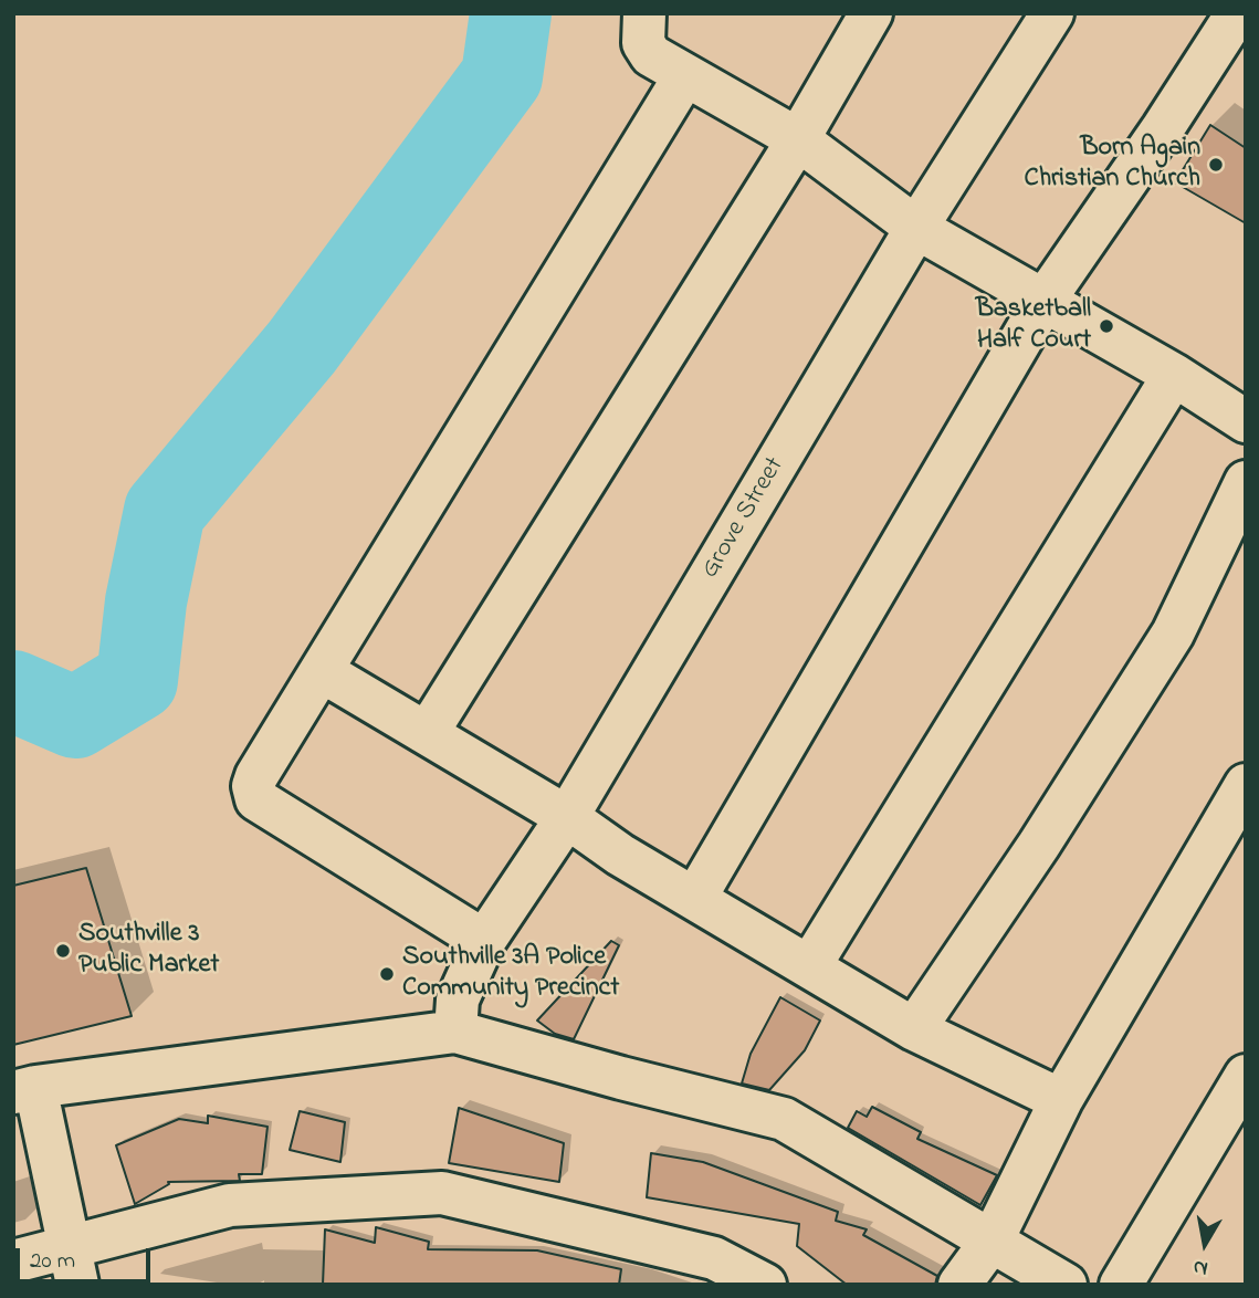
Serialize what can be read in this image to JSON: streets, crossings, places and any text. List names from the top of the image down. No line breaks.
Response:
{"streets":{"street":["Grove Street"]},"places":["Born Again Christian Church","Basketball Half Court","Southville 3 Public Market","Southville 3A Police Community Precinct"],"scale_bar":"20 m","north":"bottom"}
